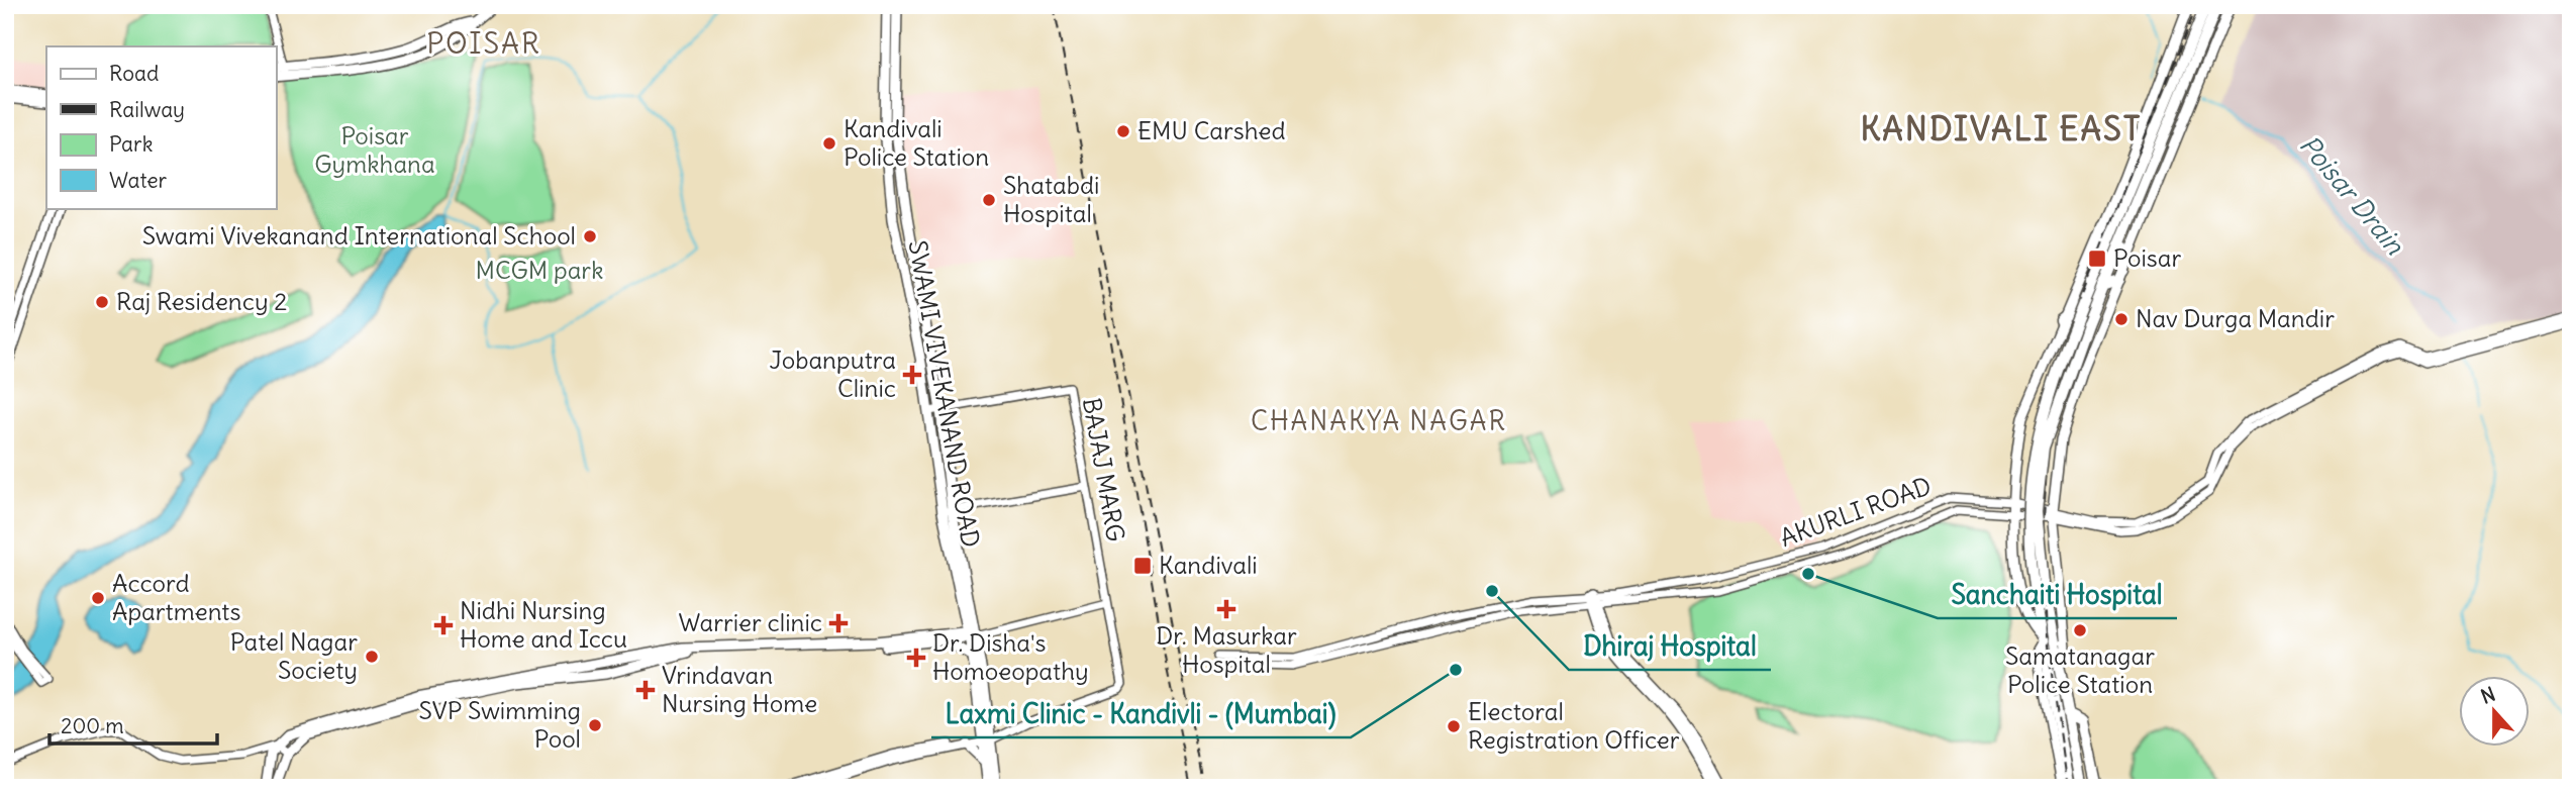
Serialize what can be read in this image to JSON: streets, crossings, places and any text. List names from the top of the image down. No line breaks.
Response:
{"streets":{"main road":["SWAMI VIVEKANAND ROAD"],"street":["BAJAJ MARG","AKURLI ROAD"]},"crossings":[["SWAMI VIVEKANAND ROAD","BAJAJ MARG"]],"districts":["POISAR","KANDIVALI EAST","CHANAKYA NAGAR"],"water":["Poisar Drain"],"parks":["Poisar Gymkhana","MCGM park"],"places":{"other":["EMU Carshed","Kandivali Police Station","Shatabdi Hospital","Swami Vivekanand International School","Raj Residency 2","Nav Durga Mandir","Sanchaiti Hospital","Dhiraj Hospital","Accord Apartments","Samatanagar Police Station","Patel Nagar Society","Laxmi Clinic - Kandivli - (Mumbai)","SVP Swimming Pool","Electoral Registration Officer"],"transit":["Poisar","Kandivali"],"health":["Jobanputra Clinic","Dr. Masurkar Hospital","Warrier clinic","Nidhi Nursing Home and Iccu","Dr. Disha's Homoeopathy","Vrindavan Nursing Home"]},"legend":["Road","Railway","Park","Water"],"scale_bar":"200 m","north":"top"}
